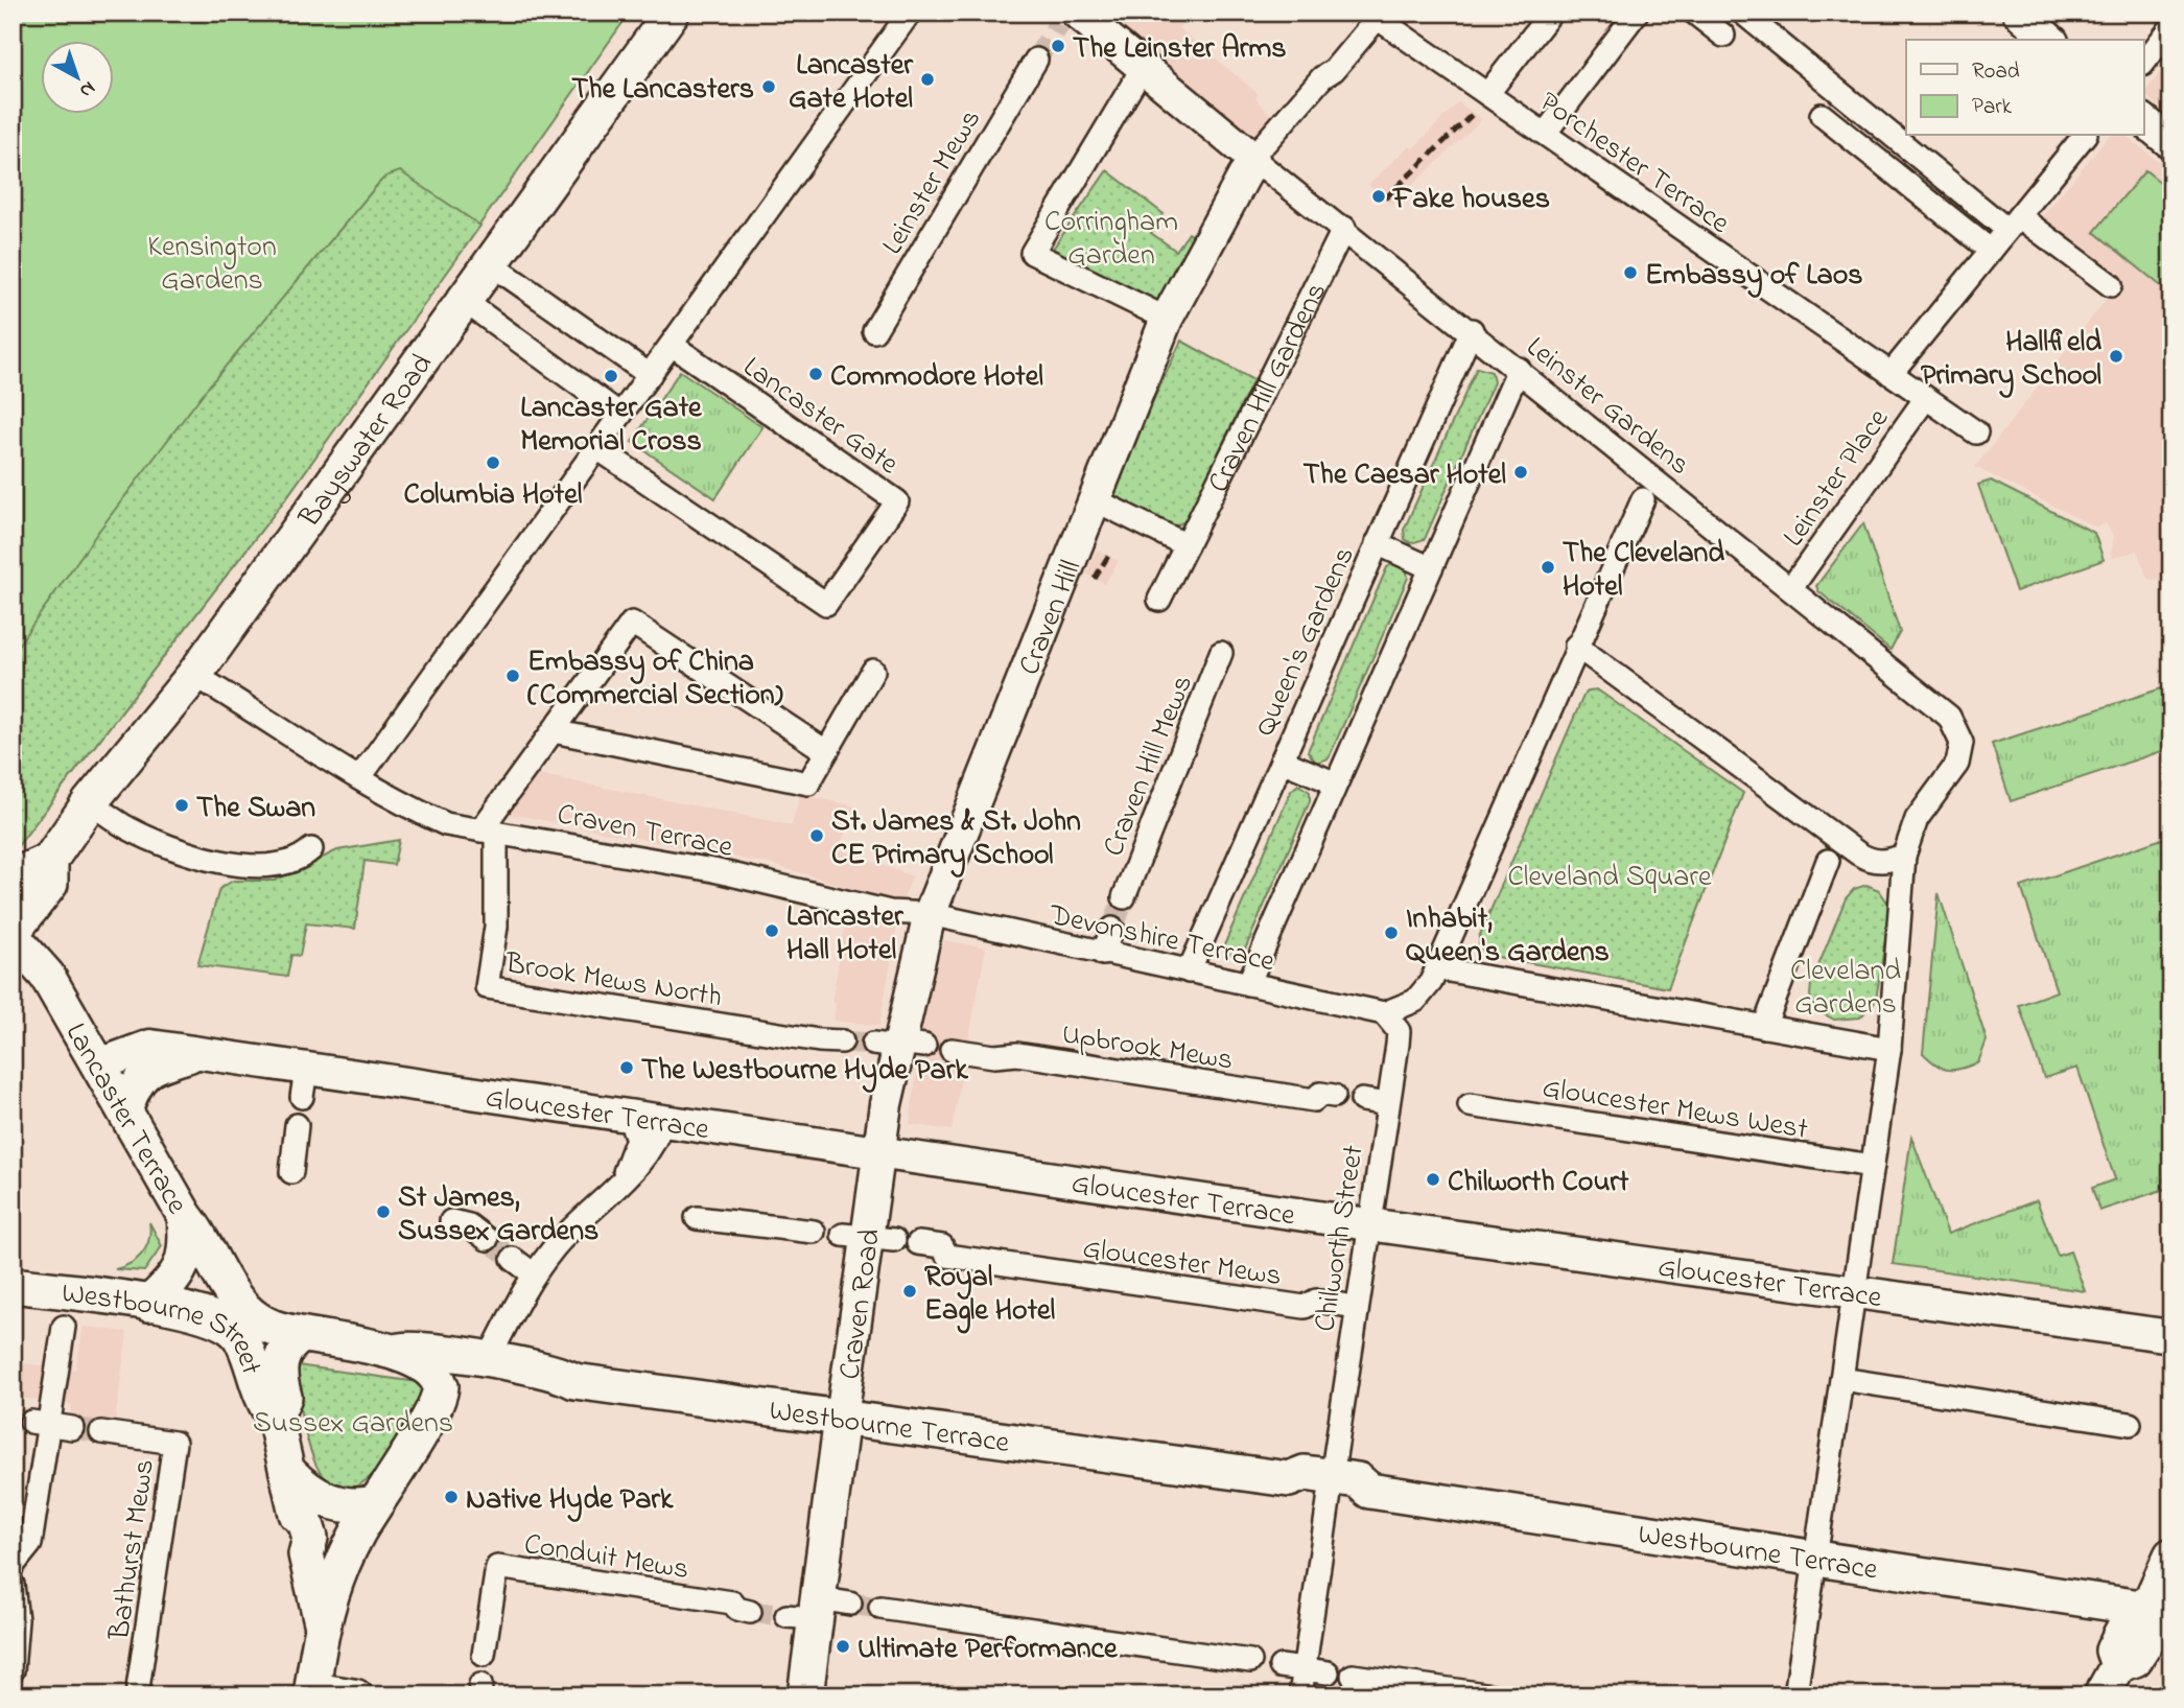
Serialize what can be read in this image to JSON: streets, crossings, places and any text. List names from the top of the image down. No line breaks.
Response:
{"streets":{"main road":["Bayswater Road","Lancaster Terrace","Craven Road","Westbourne Street","Westbourne Terrace"],"street":["Porchester Terrace","Leinster Mews","Craven Hill Gardens","Leinster Gardens","Lancaster Gate","Leinster Place","Craven Hill","Queen's Gardens","Craven Hill Mews","Craven Terrace","Devonshire Terrace","Brook Mews North","Upbrook Mews","Gloucester Mews West","Gloucester Terrace","Chilworth Street","Gloucester Mews","Bathurst Mews","Conduit Mews"]},"crossings":[["Porchester Terrace","Leinster Place"],["Craven Hill Gardens","Leinster Gardens"],["Leinster Gardens","Leinster Place"],["Leinster Gardens","Queen's Gardens"],["Craven Hill","Craven Terrace"],["Craven Hill","Devonshire Terrace"],["Craven Hill","Craven Road"],["Queen's Gardens","Devonshire Terrace"],["Craven Terrace","Devonshire Terrace"],["Craven Terrace","Brook Mews North"],["Craven Terrace","Craven Road"],["Devonshire Terrace","Chilworth Street"],["Devonshire Terrace","Craven Road"],["Gloucester Terrace","Lancaster Terrace"],["Gloucester Terrace","Chilworth Street"],["Gloucester Terrace","Craven Road"],["Lancaster Terrace","Westbourne Street"],["Chilworth Street","Gloucester Mews"],["Chilworth Street","Westbourne Terrace"],["Craven Road","Westbourne Terrace"],["Westbourne Street","Westbourne Terrace"]],"parks":["Corringham Garden","Kensington Gardens","Cleveland Square","Cleveland Gardens","Sussex Gardens"],"places":["The Leinster Arms","Lancaster Gate Hotel","The Lancasters","Fake houses","Embassy of Laos","Hallfield Primary School","Commodore Hotel","Lancaster Gate Memorial Cross","Columbia Hotel","The Caesar Hotel","The Cleveland Hotel","Embassy of China (Commercial Section)","The Swan","St. James & St. John CE Primary School","Lancaster Hall Hotel","Inhabit, Queen's Gardens","The Westbourne Hyde Park","Chilworth Court","St James, Sussex Gardens","Royal Eagle Hotel","Native Hyde Park","Ultimate Performance"],"legend":["Road","Park"],"north":"bottom right"}
